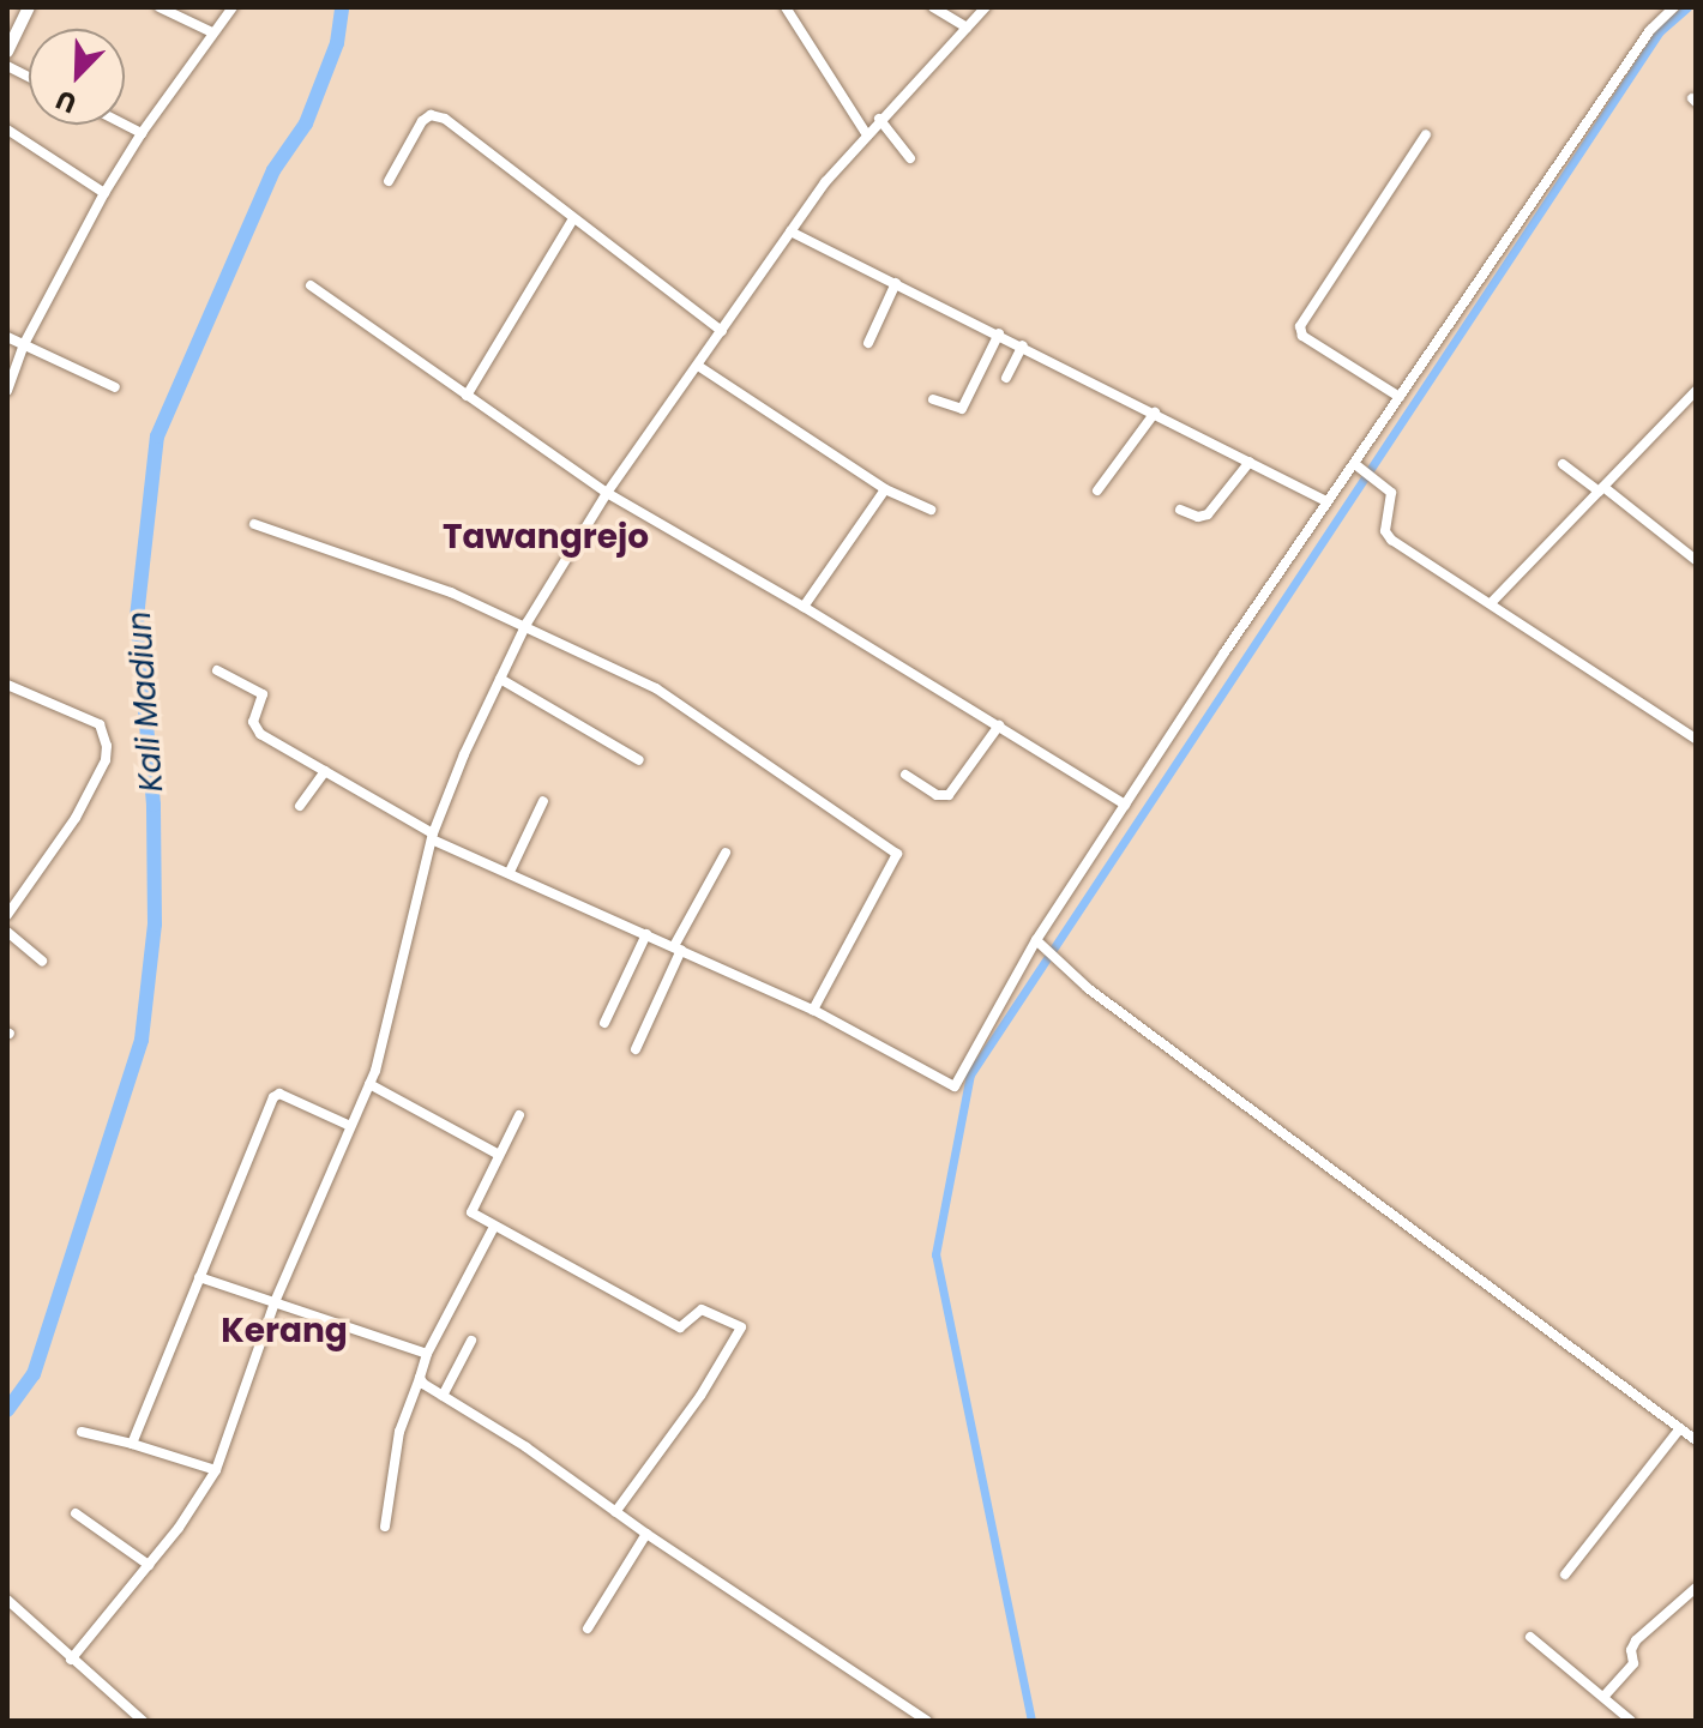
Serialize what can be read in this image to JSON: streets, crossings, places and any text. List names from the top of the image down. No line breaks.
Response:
{"districts":["Tawangrejo","Kerang"],"water":["Kali Madiun"],"north":"bottom left"}
